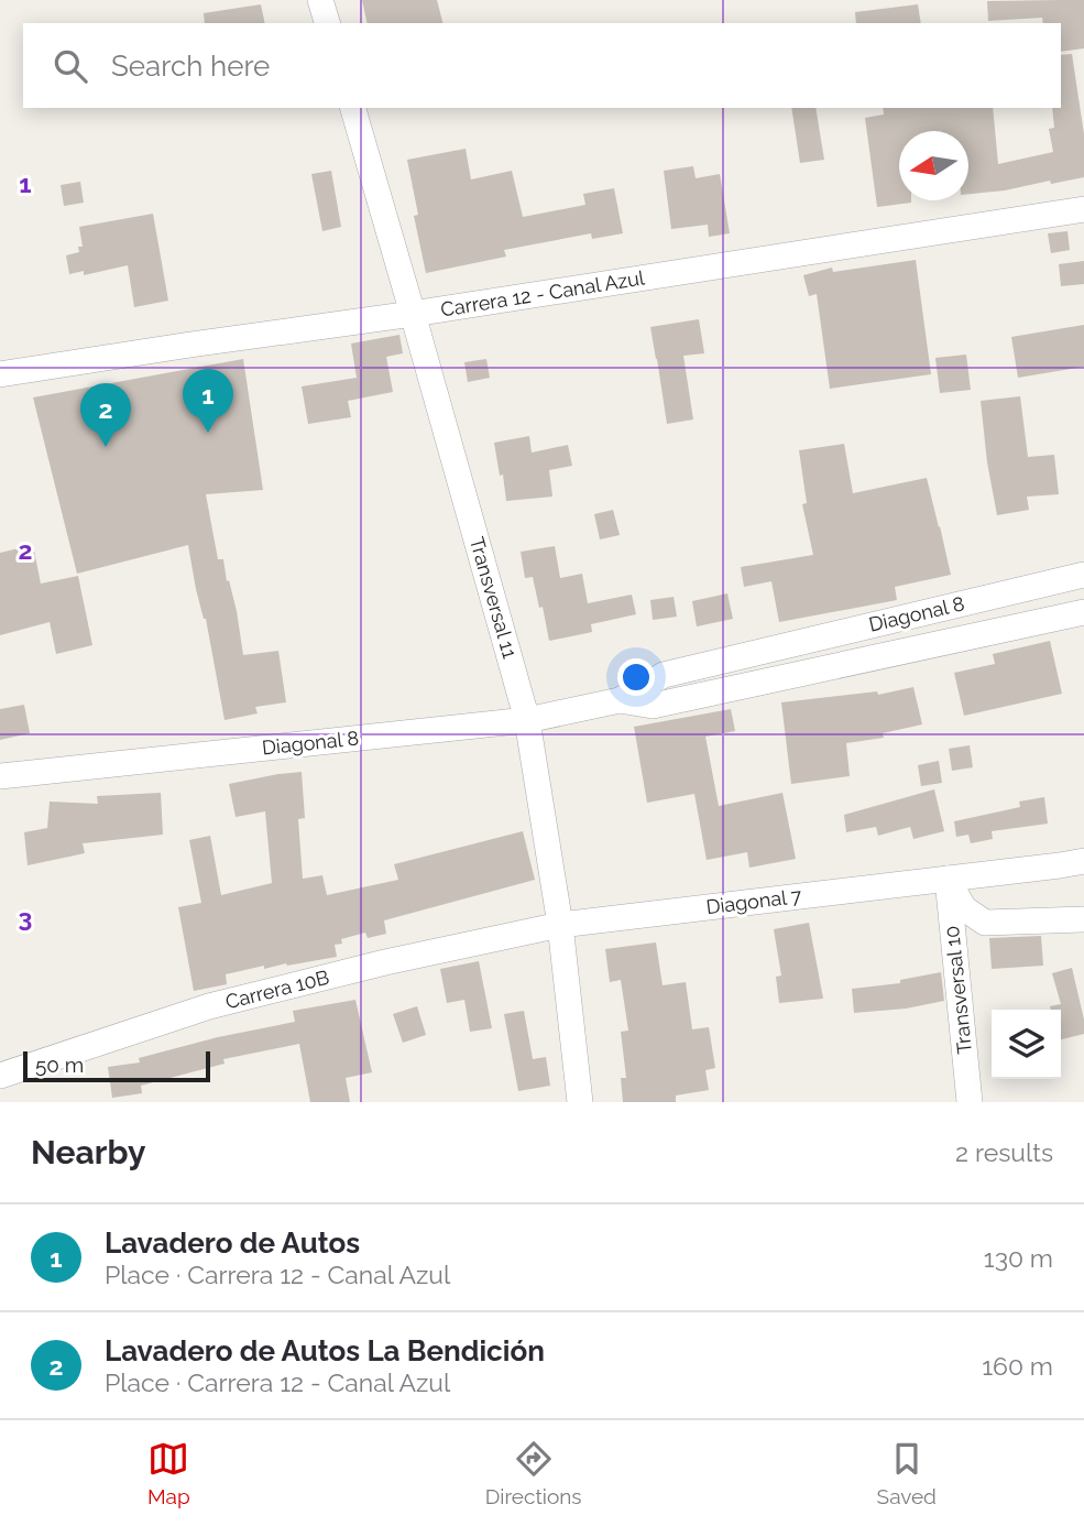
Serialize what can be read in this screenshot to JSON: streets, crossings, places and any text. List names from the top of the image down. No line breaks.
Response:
{"streets":{"street":["Carrera 12 - Canal Azul","Transversal 11","Diagonal 8","Diagonal 7","Carrera 10B","Transversal 10"]},"crossings":[["Carrera 12 - Canal Azul","Transversal 11"],["Transversal 11","Diagonal 8"],["Transversal 11","Diagonal 7"],["Transversal 11","Carrera 10B"],["Diagonal 7","Carrera 10B"],["Diagonal 7","Transversal 10"]],"scale_bar":"50 m","north":"left","page":{"search":"Search here","pins":["1","2"],"scale":"50 m","heading":["Nearby","2 results"],"list":[{"mark":"1","name":"Lavadero de Autos","note":"Place · Carrera 12 - Canal Azul","value":"130 m"},{"mark":"2","name":"Lavadero de Autos La Bendición","note":"Place · Carrera 12 - Canal Azul","value":"160 m"}],"nav":["Map","Directions","Saved"]},"grid":{"rows":["1","2","3"]}}
